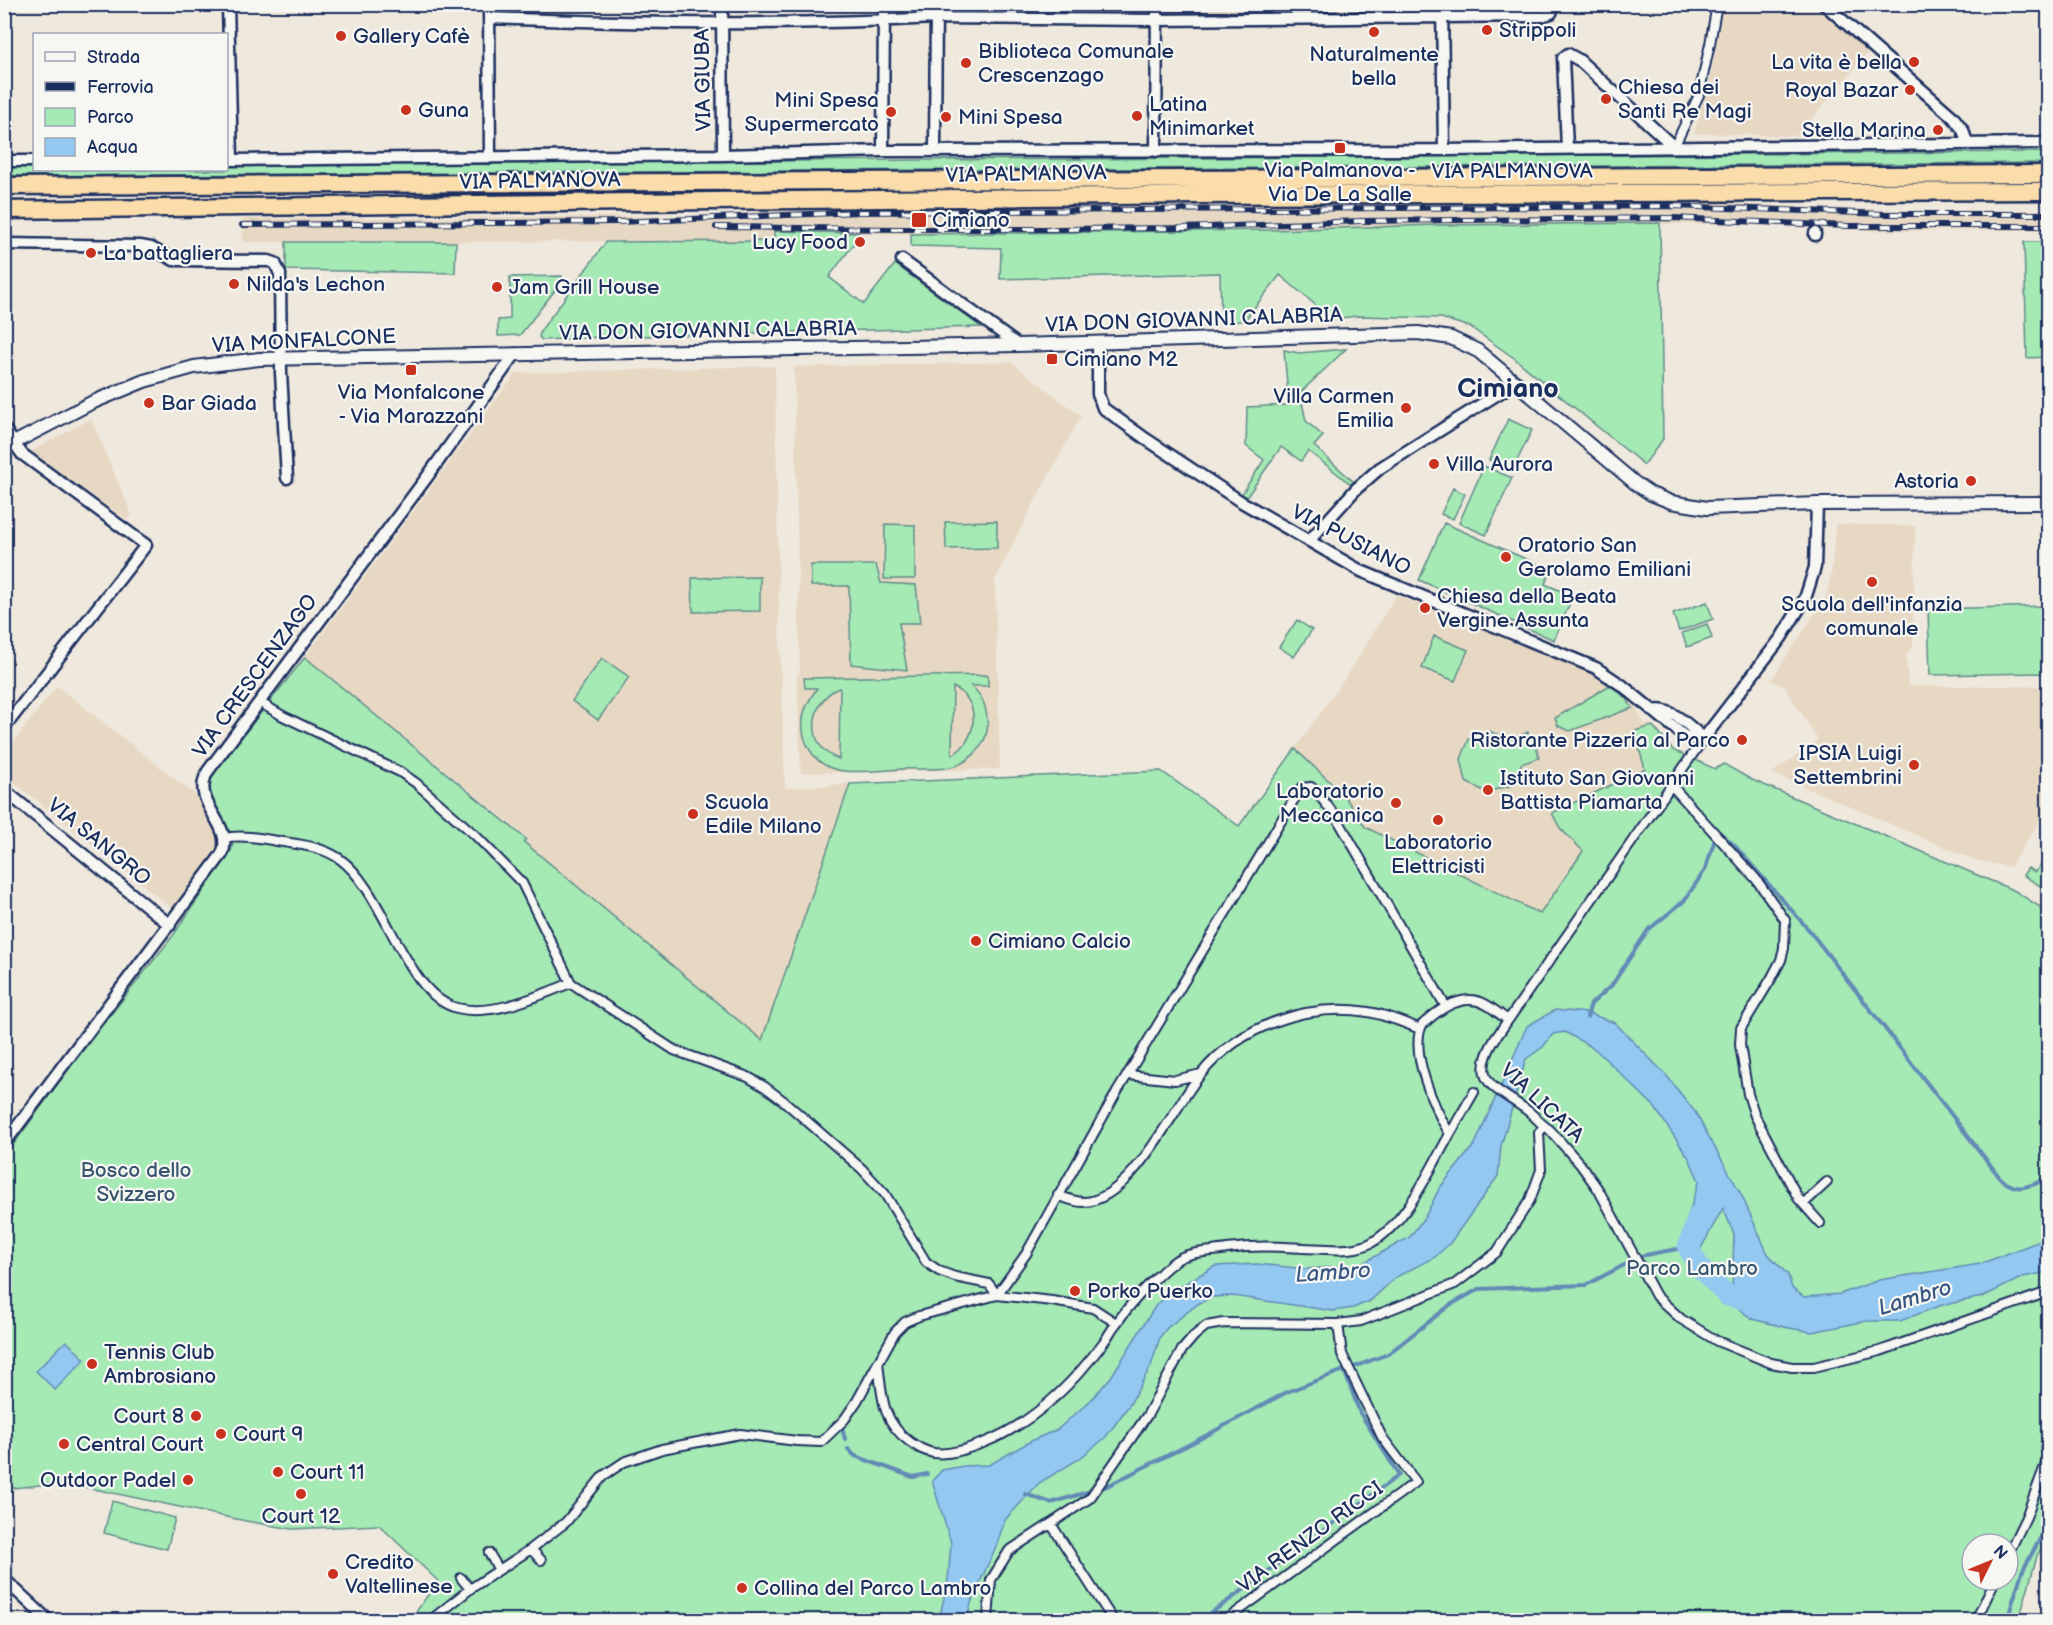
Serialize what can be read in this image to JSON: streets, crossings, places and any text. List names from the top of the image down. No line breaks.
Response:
{"streets":{"highway":["VIA PALMANOVA"],"street":["VIA GIUBA","VIA DON GIOVANNI CALABRIA","VIA MONFALCONE","VIA PUSIANO","VIA CRESCENZAGO","VIA SANGRO","VIA LICATA","VIA RENZO RICCI"]},"crossings":[["VIA GIUBA","VIA PALMANOVA"],["VIA DON GIOVANNI CALABRIA","VIA MONFALCONE"],["VIA DON GIOVANNI CALABRIA","VIA PUSIANO"],["VIA DON GIOVANNI CALABRIA","VIA CRESCENZAGO"],["VIA MONFALCONE","VIA CRESCENZAGO"],["VIA PUSIANO","VIA LICATA"]],"districts":["Cimiano"],"water":["Lambro"],"parks":["Bosco dello Svizzero","Parco Lambro"],"places":{"other":["Strippoli","Naturalmente bella","Gallery Cafè","La vita è bella","Biblioteca Comunale Crescenzago","Royal Bazar","Chiesa dei Santi Re Magi","Guna","Mini Spesa Supermercato","Latina Minimarket","Mini Spesa","Stella Marina","Lucy Food","La battagliera","Nilda's Lechon","Jam Grill House","Bar Giada","Villa Carmen Emilia","Villa Aurora","Astoria","Oratorio San Gerolamo Emiliani","Scuola dell'infanzia comunale","Chiesa della Beata Vergine Assunta","Ristorante Pizzeria al Parco","IPSIA Luigi Settembrini","Istituto San Giovanni Battista Piamarta","Laboratorio Meccanica","Scuola Edile Milano","Laboratorio Elettricisti","Cimiano Calcio","Porko Puerko","Tennis Club Ambrosiano","Court 8","Court 9","Central Court","Court 11","Outdoor Padel","Court 12","Credito Valtellinese","Collina del Parco Lambro"],"transit":["Via Palmanova - Via De La Salle","Cimiano","Cimiano M2","Via Monfalcone - Via Marazzani"]},"legend":["Strada","Ferrovia","Parco","Acqua"],"north":"top right"}
